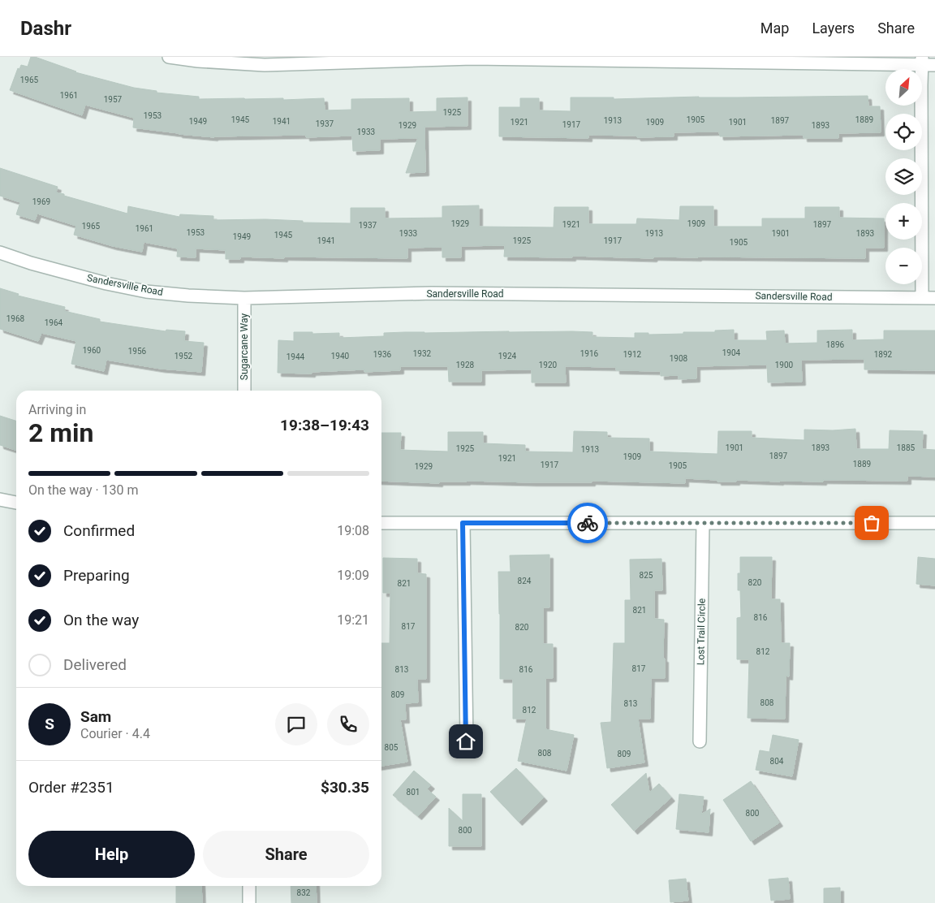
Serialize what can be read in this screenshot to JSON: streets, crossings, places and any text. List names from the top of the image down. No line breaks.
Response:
{"streets":{"street":["Sandersville Road","Sugarcane Way","Lost Trail Circle"]},"crossings":[["Sandersville Road","Sugarcane Way"]],"house_numbers":["1965","1961","1957","1925","1953","1945","1905","1889","1913","1897","1949","1941","1921","1909","1901","1937","1917","1929","1893","1933","1969","1929","1909","1921","1897","1937","1965","1961","1953","1933","1913","1901","1893","1945","1949","1941","1925","1917","1905","1968","1964","1896","1960","1956","1904","1932","1916","1936","1912","1892","1952","1940","1924","1944","1908","1928","1920","1900","1901","1893","1885","1925","1913","1897","1909","1921","1889","1917","1905","1929","825","824","820","821","821","816","817","820","812","817","813","816","809","808","813","812","805","808","809","804","801","800","800","832"],"north":"top right","page":{"header":"Dashr","nav":["Map","Layers","Share"],"map_buttons":["+","−"],"heading":["2 min","Arriving in","19:38–19:43"],"panel":["Sam","Courier · 4.4","Order #2351","$30.35"],"bar":"On the way · 130 m","list":[["Confirmed","19:08"],["Preparing","19:09"],["On the way","19:21"],"Delivered"],"round":"S","buttons":["Help","Share"]}}
